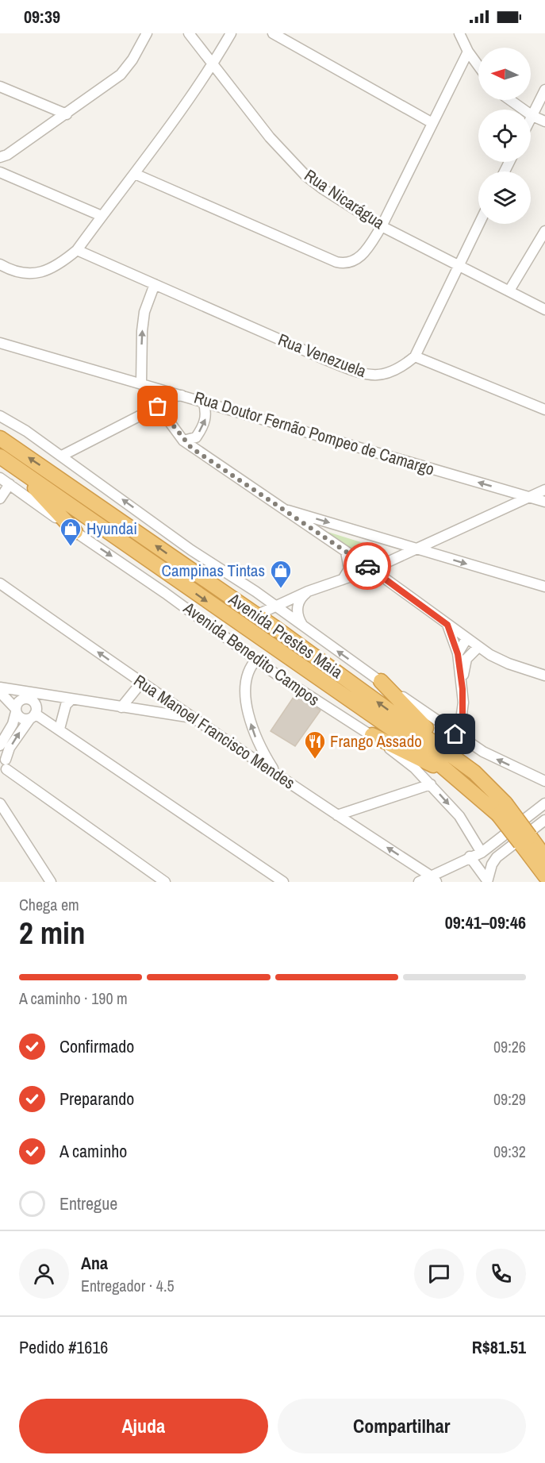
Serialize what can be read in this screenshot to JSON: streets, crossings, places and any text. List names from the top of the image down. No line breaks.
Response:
{"streets":{"highway":["Avenida Prestes Maia"],"street":["Rua Nicarágua","Rua Venezuela","Rua Doutor Fernão Pompeo de Camargo","Avenida Benedito Campos","Rua Manoel Francisco Mendes"]},"crossings":[["Rua Nicarágua","Rua Venezuela"]],"places":{"shop":["Hyundai","Campinas Tintas"],"restaurant":["Frango Assado"]},"north":"left","page":{"status":"09:39","heading":["2 min","Chega em","09:41–09:46"],"panel":["Ana","Entregador · 4.5","Pedido #1616","R$81.51"],"bar":"A caminho · 190 m","list":[["Confirmado","09:26"],["Preparando","09:29"],["A caminho","09:32"],"Entregue"],"buttons":["Ajuda","Compartilhar"]}}
